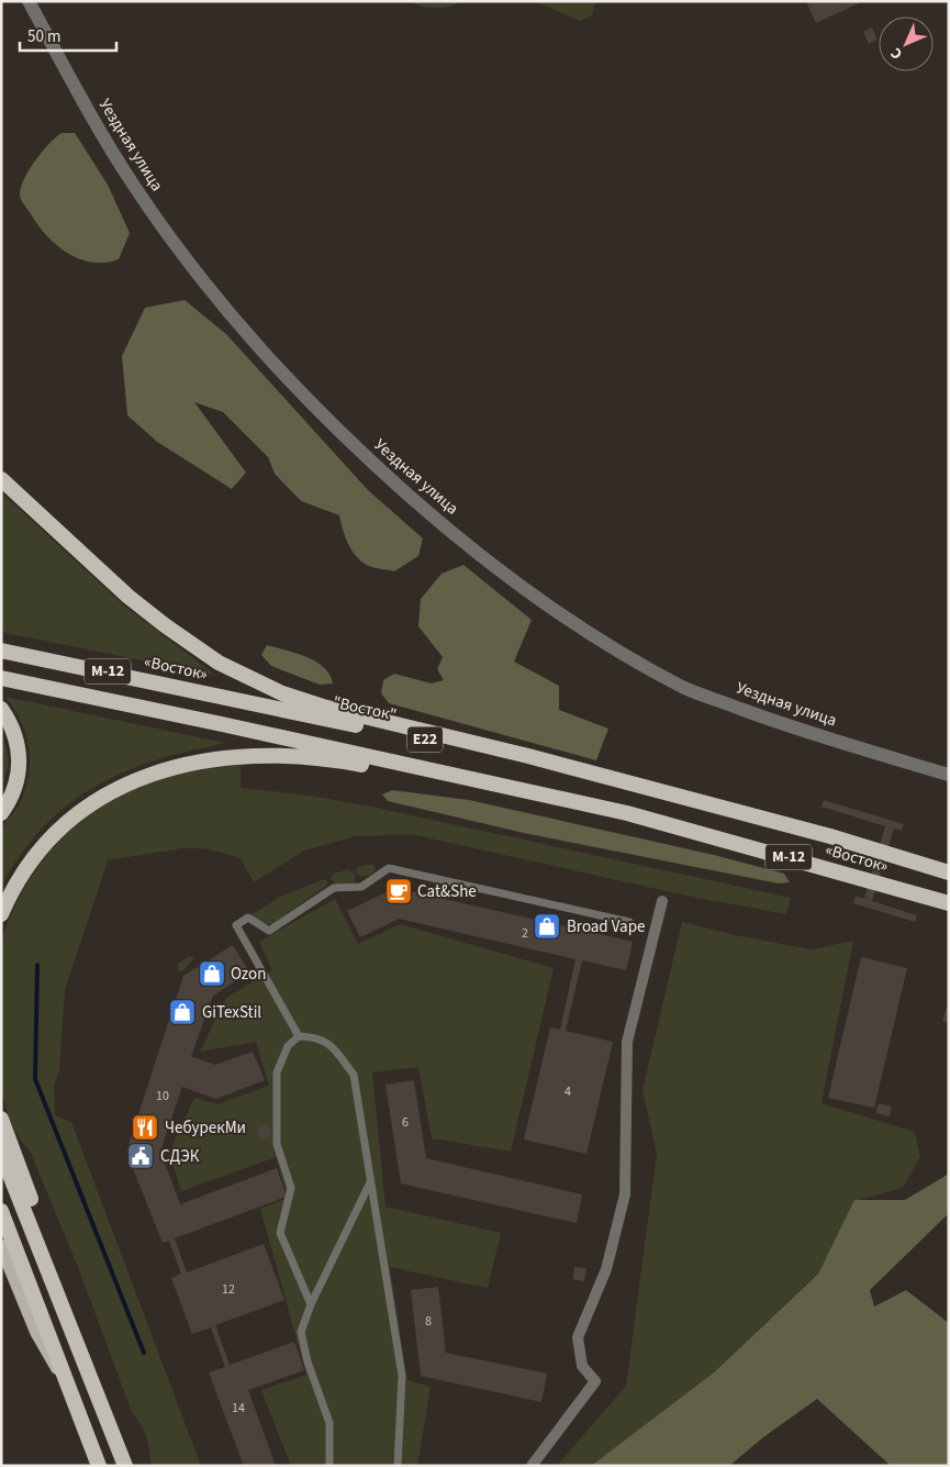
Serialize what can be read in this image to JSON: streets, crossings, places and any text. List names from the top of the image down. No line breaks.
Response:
{"streets":{"highway":["«Восток»","М-12","\"Восток\"","E22"],"street":["Уездная улица"]},"crossings":[["«Восток»","\"Восток\""]],"places":{"cafe":["Cat&She"],"shop":["Broad Vape","Ozon","GiTexStil"],"restaurant":["ЧебурекМи"],"public building":["СДЭК"]},"house_numbers":["2","4","10","6","12","8","14"],"scale_bar":"50 m","north":"bottom left"}
